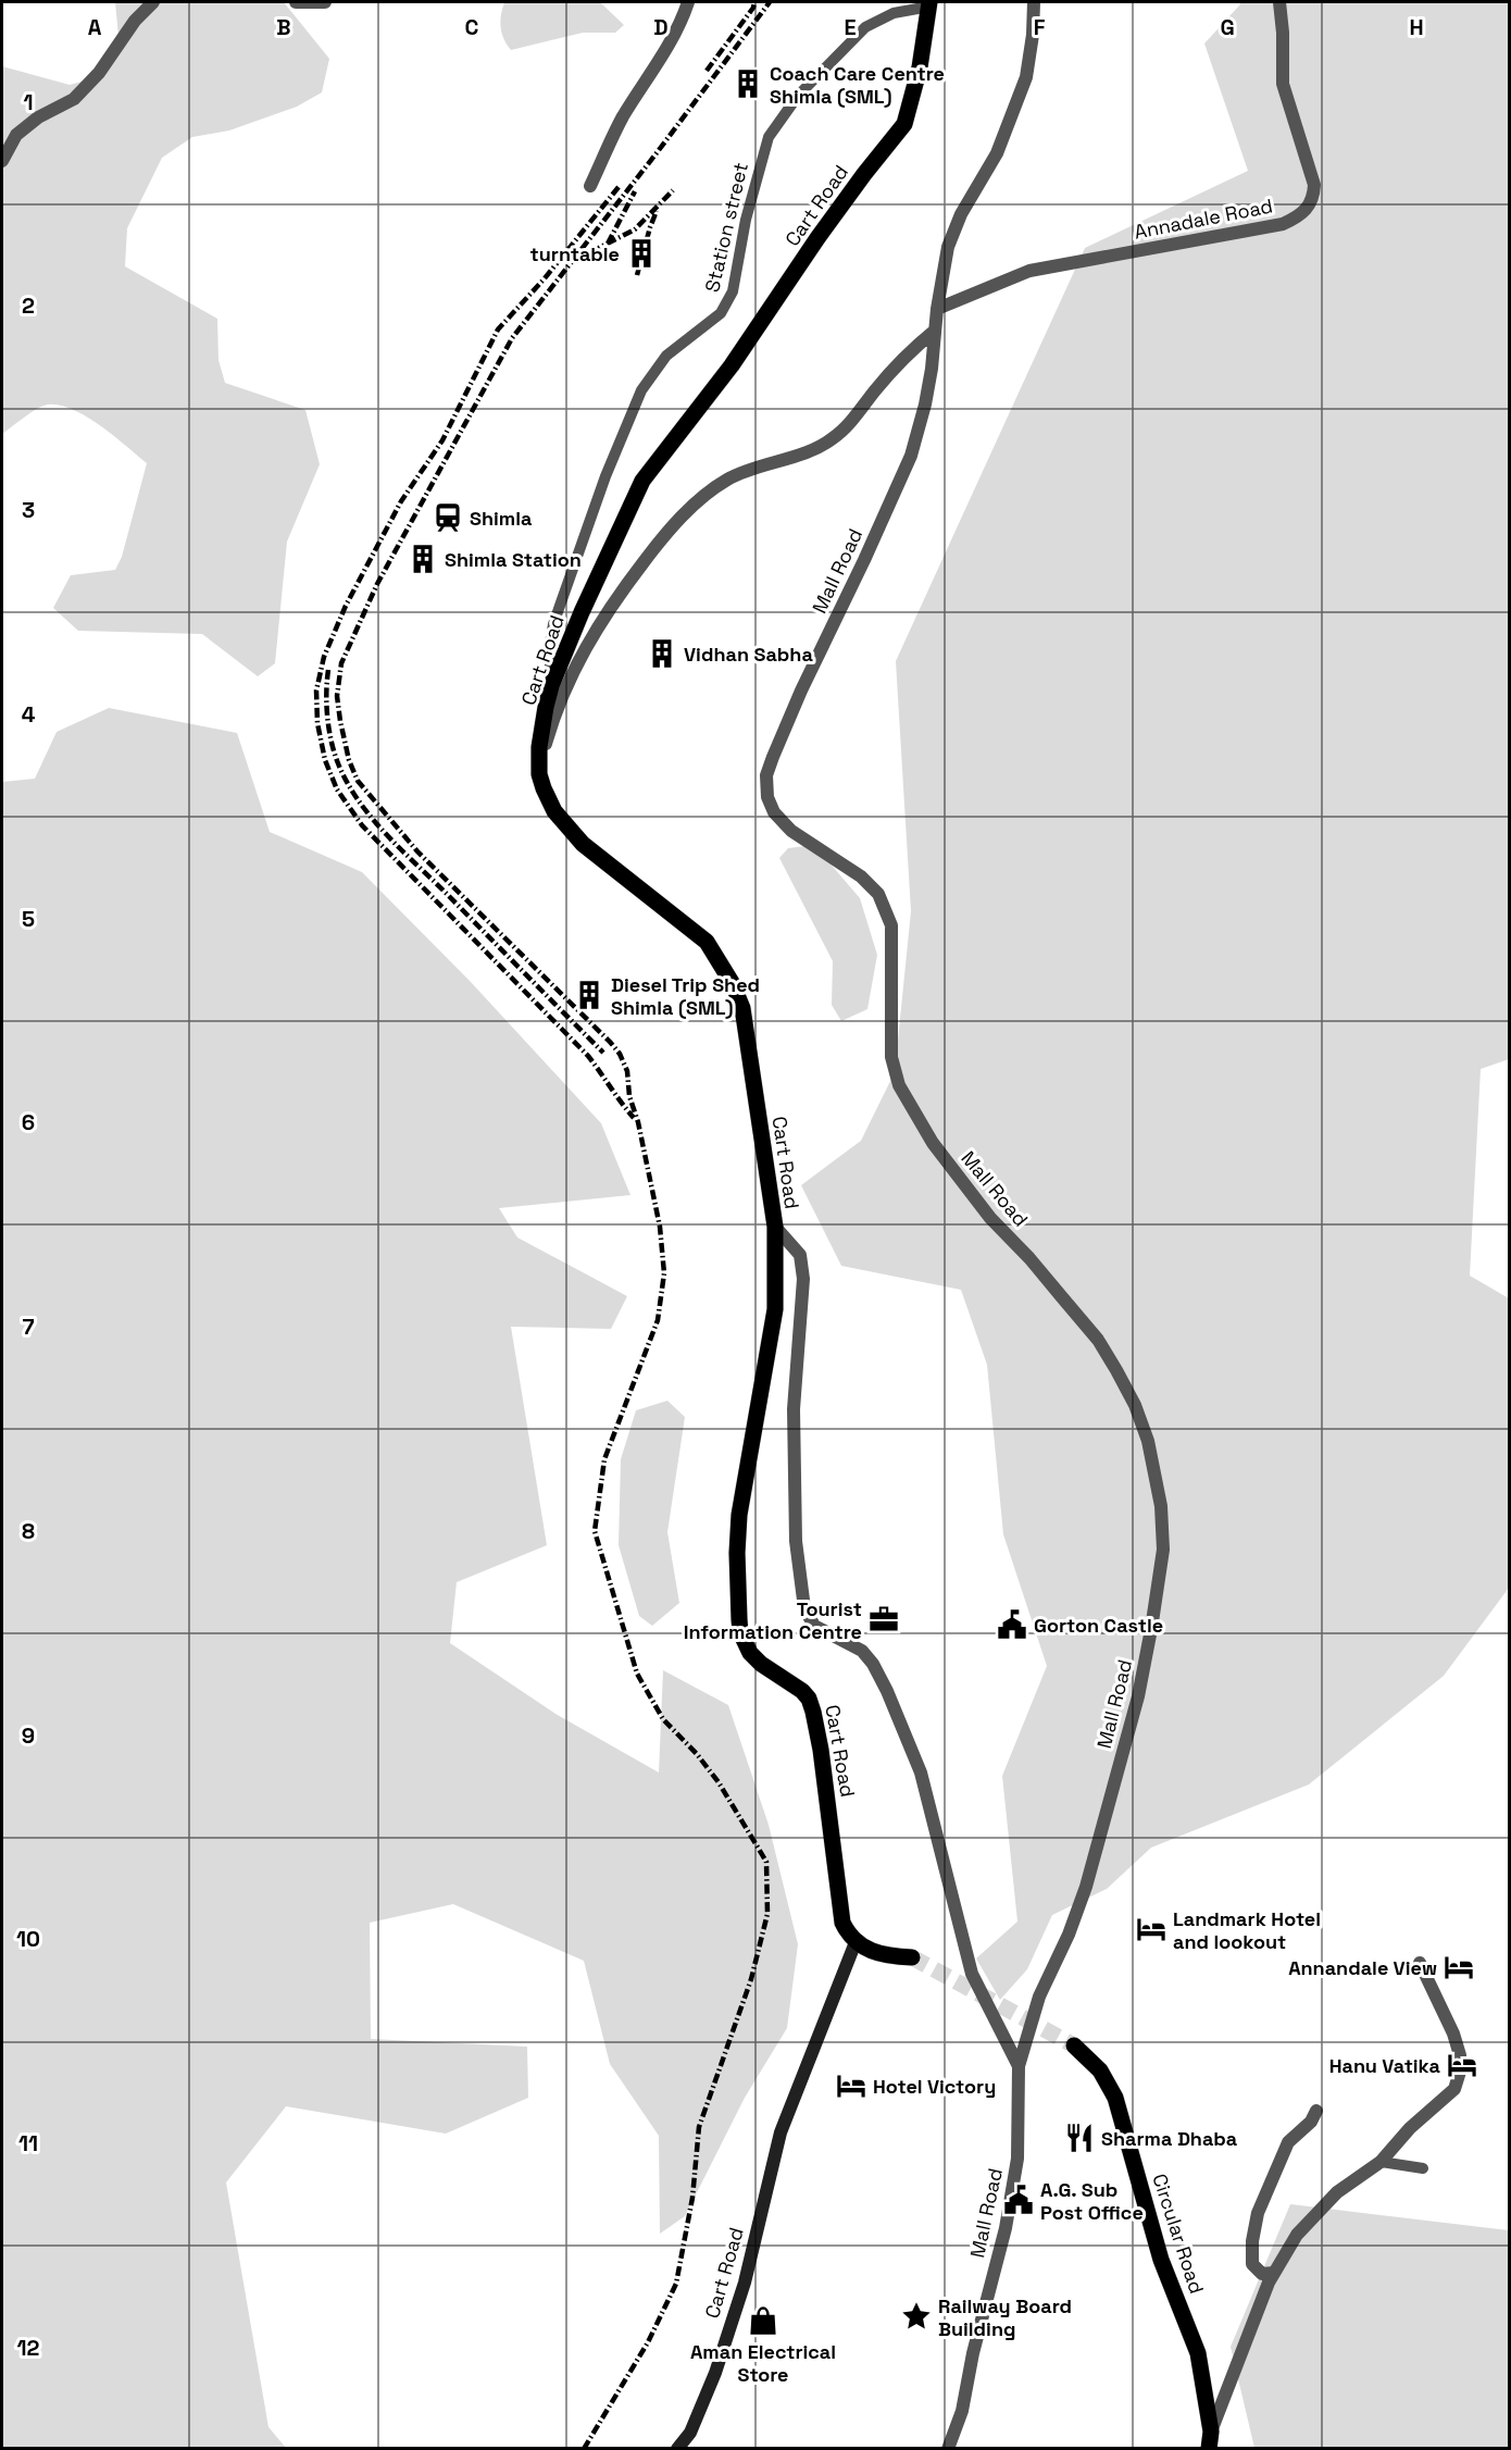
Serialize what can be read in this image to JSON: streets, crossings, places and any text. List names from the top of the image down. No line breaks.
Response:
{"streets":{"main road":["Cart Road","Circular Road"],"street":["Annadale Road","Mall Road"],"lane":["Station street"]},"crossings":[["Cart Road","Station street"],["Annadale Road","Mall Road"]],"places":{"building":["Coach Care Centre Shimla (SML)","turntable","Shimla Station","Vidhan Sabha","Diesel Trip Shed Shimla (SML)"],"station":["Shimla"],"office":["Tourist Information Centre"],"public building":["Gorton Castle","A.G. Sub Post Office"],"hotel":["Landmark Hotel and lookout","Annandale View","Hanu Vatika","Hotel Victory"],"restaurant":["Sharma Dhaba"],"place":["Railway Board Building"],"shop":["Aman Electrical Store"]},"grid":{"columns":["A","B","C","D","E","F","G","H"],"rows":["1","2","3","4","5","6","7","8","9","10","11","12"]}}
